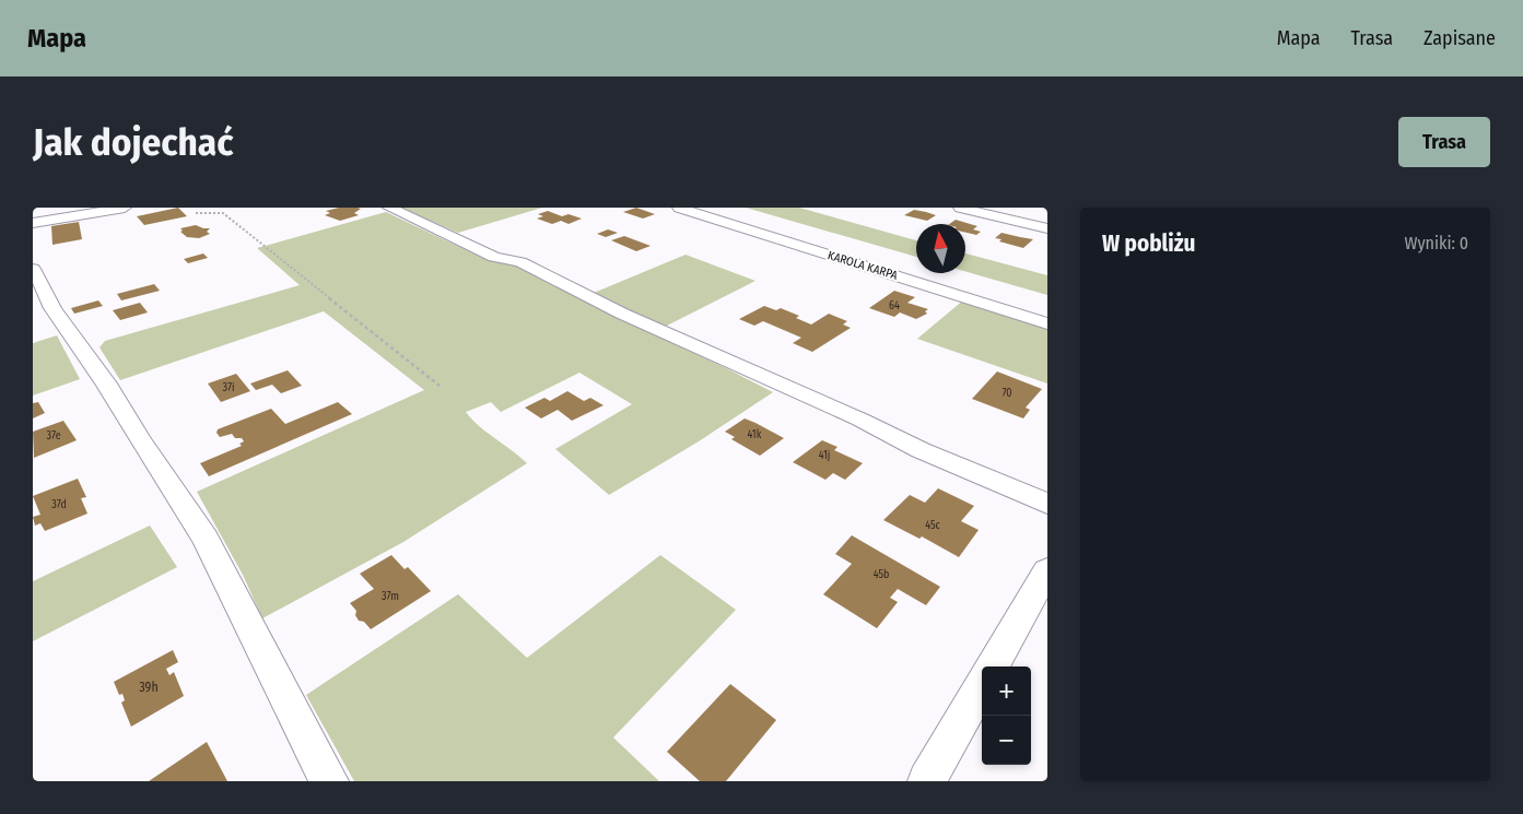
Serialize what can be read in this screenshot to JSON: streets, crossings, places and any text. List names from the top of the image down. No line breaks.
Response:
{"streets":{"street":["KAROLA KARPA"]},"house_numbers":["64","37i","70","41k","37e","41j","37d","45c","45b","37m","39h"],"north":"top","page":{"header":"Mapa","nav":["Mapa","Trasa","Zapisane"],"buttons":"Trasa","title":"Jak dojechać","heading":["W pobliżu","Wyniki: 0"],"map_buttons":["+","−"]}}
